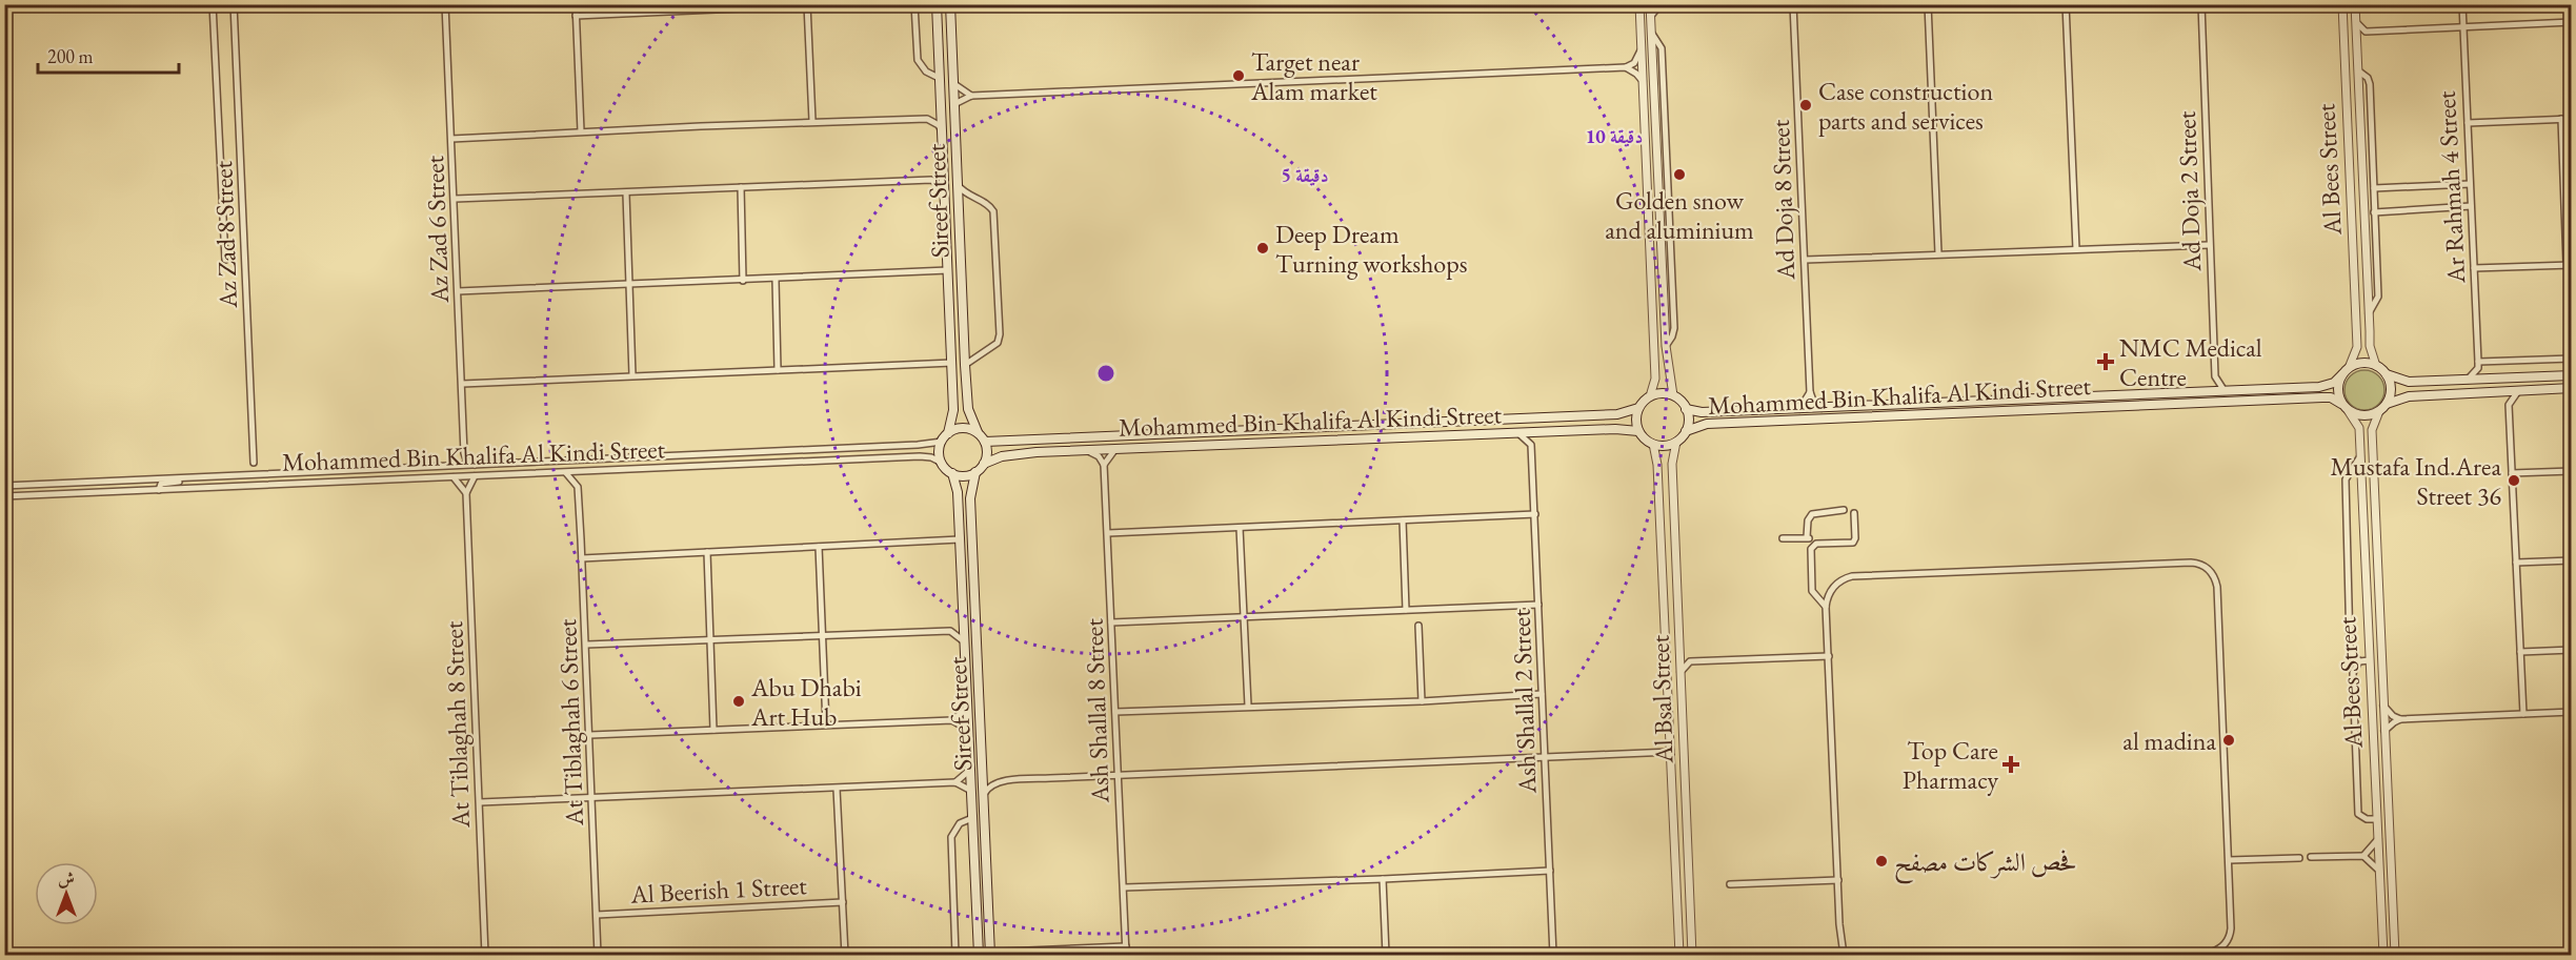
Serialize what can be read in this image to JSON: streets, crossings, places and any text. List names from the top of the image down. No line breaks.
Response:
{"streets":{"main road":["Sireef Street","Mohammed Bin Khalifa Al Kindi Street"],"street":["Al Bees Street","Ar Rahmah 4 Street","Ad Doja 2 Street","Ad Doja 8 Street","Az Zad 6 Street","Az Zad 8 Street","Al Bsal Street","Ash Shallal 2 Street","Ash Shallal 8 Street","At Tiblaghah 6 Street","At Tiblaghah 8 Street","Al Beerish 1 Street"]},"crossings":[["Al Bees Street","Mohammed Bin Khalifa Al Kindi Street"],["Sireef Street","Mohammed Bin Khalifa Al Kindi Street"],["Mohammed Bin Khalifa Al Kindi Street","Al Bsal Street"],["Mohammed Bin Khalifa Al Kindi Street","At Tiblaghah 8 Street"],["At Tiblaghah 6 Street","Al Beerish 1 Street"]],"places":{"other":["Target near Alam market","Case construction parts and services","Golden snow and aluminium","Deep Dream Turning workshops","Mustafa Ind.Area Street 36","Abu Dhabi Art Hub","al madina","فحص الشركات مصفح"],"health":["NMC Medical Centre","Top Care Pharmacy"]},"scale_bar":"200 m","north":"top","rings":["10 دقيقة","5 دقيقة"]}
